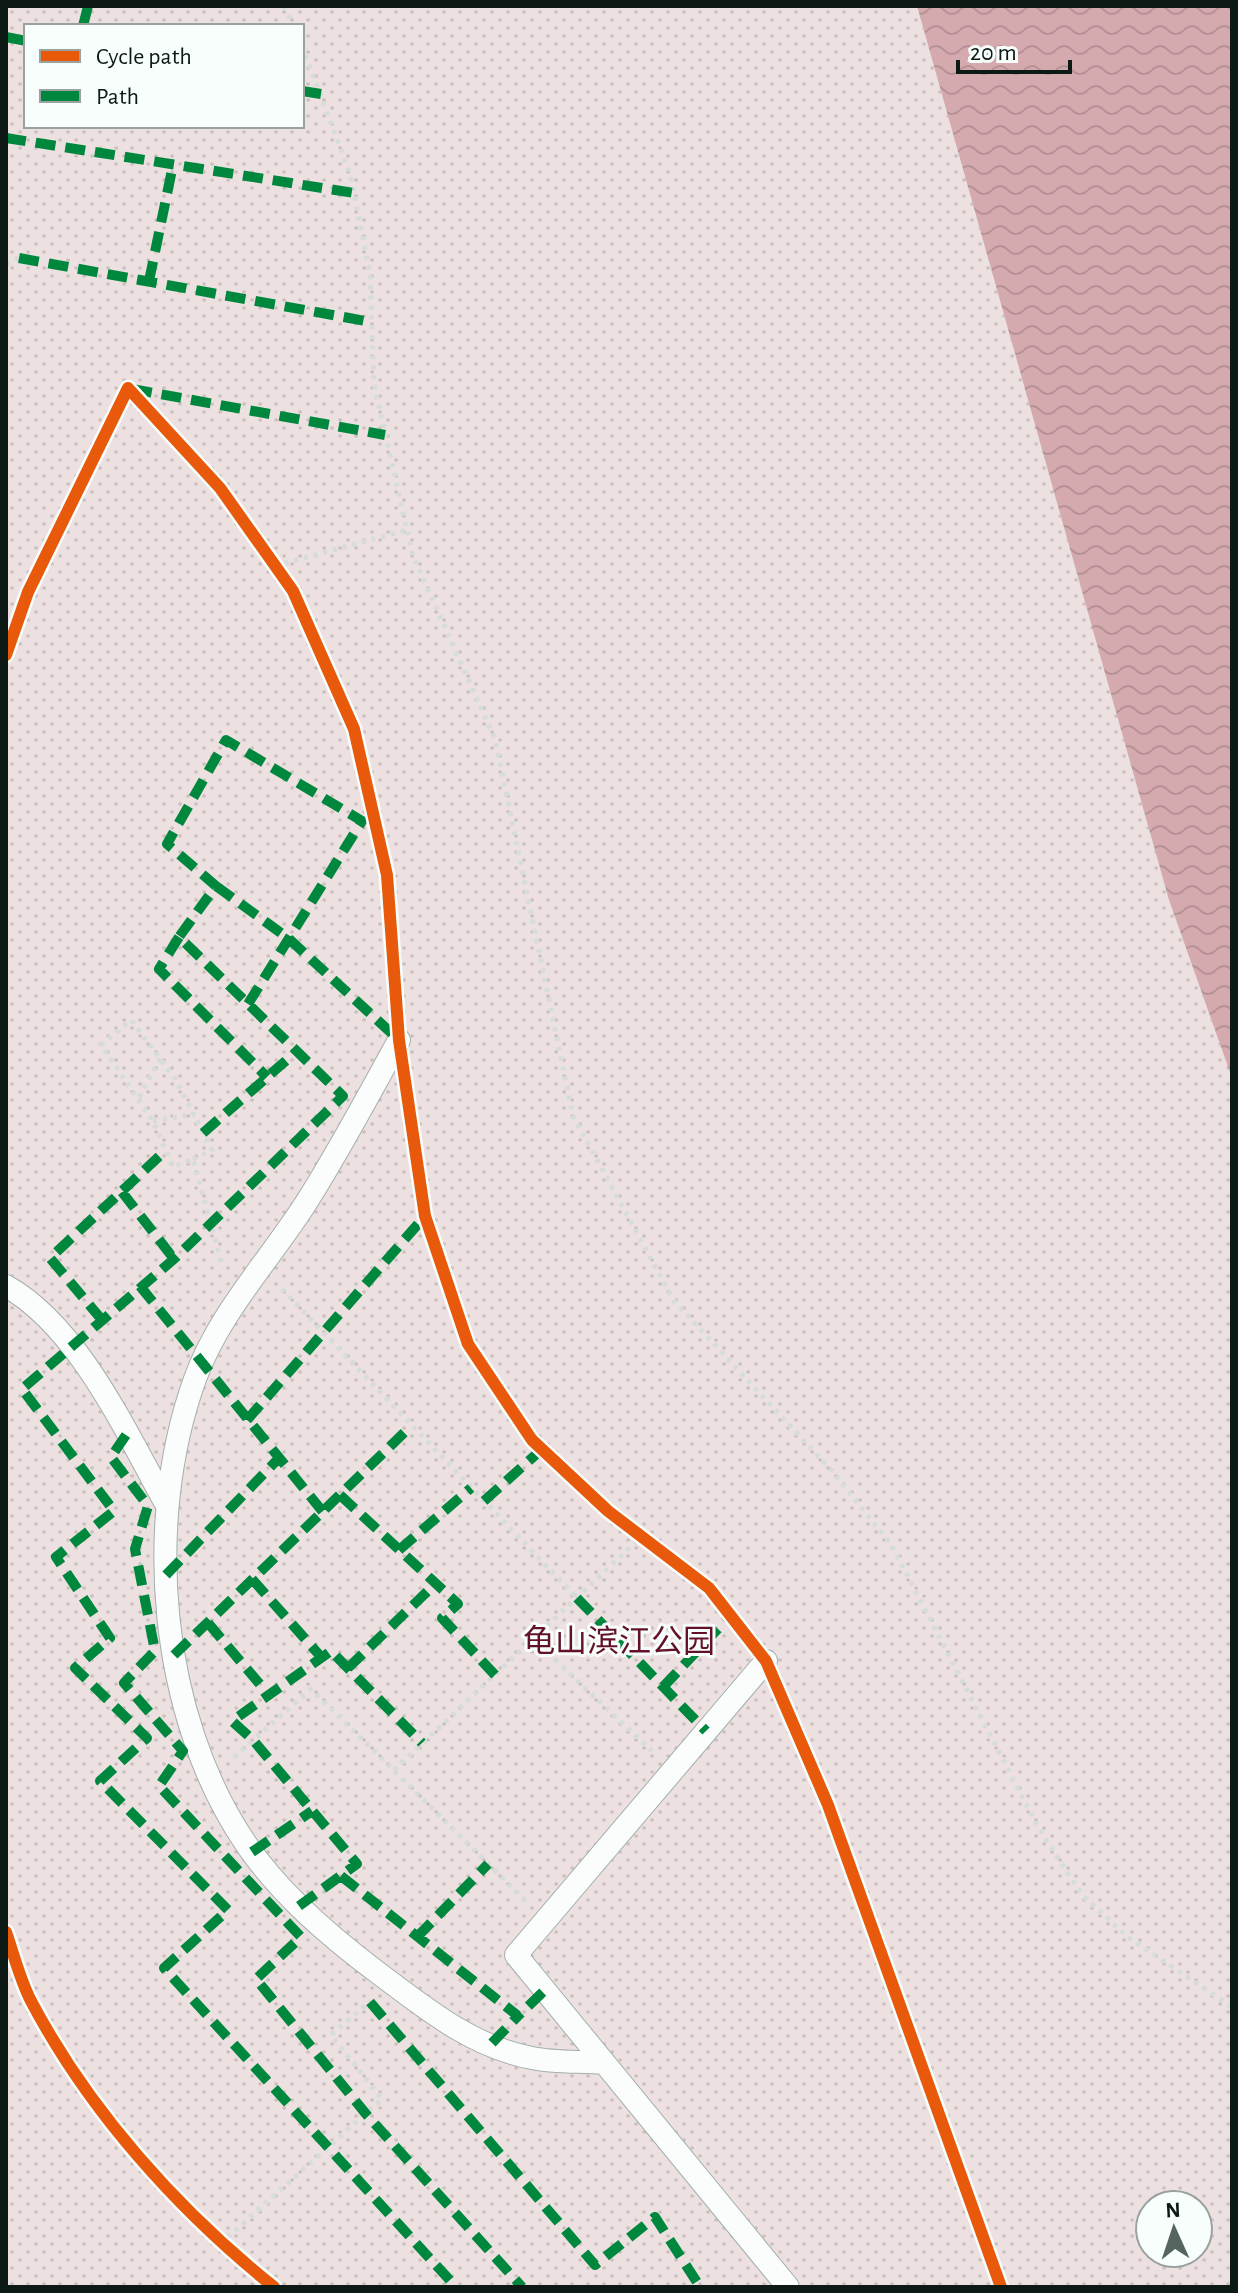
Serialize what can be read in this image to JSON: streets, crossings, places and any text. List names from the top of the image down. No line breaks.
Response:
{"parks":["龟山滨江公园"],"legend":["Cycle path","Path"],"scale_bar":"20 m","north":"top"}
